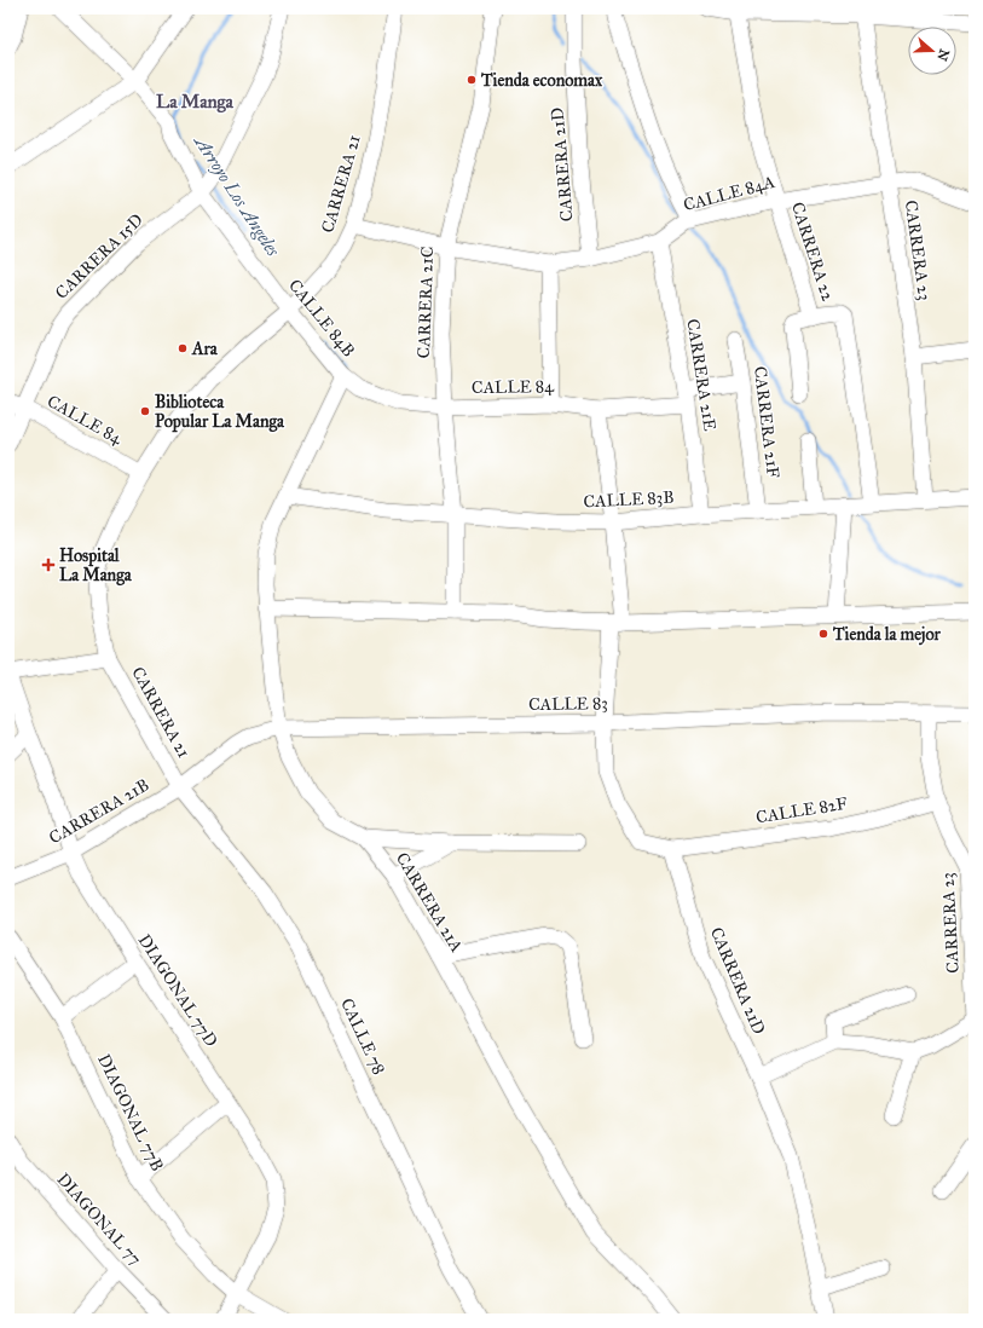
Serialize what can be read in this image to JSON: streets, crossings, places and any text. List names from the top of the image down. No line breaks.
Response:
{"streets":{"street":["CARRERA 21D","CARRERA 21","CALLE 84A","CARRERA 23","CARRERA 22","CARRERA 15D","CARRERA 21C","CALLE 84B","CARRERA 21E","CALLE 84","CARRERA 21F","CALLE 83B","CALLE 83","CALLE 82F","CARRERA 21B","CARRERA 21A","DIAGONAL 77D","CALLE 78","DIAGONAL 77B","DIAGONAL 77"]},"crossings":[["CARRERA 21D","CALLE 84A"],["CARRERA 21D","CALLE 82F"],["CARRERA 21","CALLE 84A"],["CARRERA 21","CALLE 84B"],["CARRERA 21","CALLE 84"],["CARRERA 21","CALLE 83"],["CARRERA 21","CARRERA 21B"],["CARRERA 21","DIAGONAL 77D"],["CARRERA 21","CALLE 78"],["CALLE 84A","CARRERA 23"],["CALLE 84A","CARRERA 22"],["CALLE 84A","CARRERA 21C"],["CALLE 84A","CARRERA 21E"],["CARRERA 23","CALLE 83B"],["CARRERA 23","CALLE 83"],["CARRERA 23","CALLE 82F"],["CARRERA 22","CALLE 83B"],["CARRERA 15D","CALLE 84B"],["CARRERA 15D","CALLE 84"],["CARRERA 21C","CALLE 84"],["CARRERA 21C","CALLE 83B"],["CALLE 84B","CALLE 84"],["CALLE 84B","CARRERA 21A"],["CARRERA 21E","CALLE 84"],["CARRERA 21E","CALLE 83B"],["CALLE 84","CARRERA 21F"],["CALLE 84","CARRERA 21A"],["CARRERA 21F","CALLE 83B"],["CALLE 83B","CARRERA 21A"],["CALLE 83","CARRERA 21B"],["CALLE 83","CARRERA 21A"],["CALLE 83","CALLE 78"],["CARRERA 21B","DIAGONAL 77D"],["CARRERA 21B","CALLE 78"],["DIAGONAL 77D","DIAGONAL 77B"]],"districts":["La Manga"],"water":["Arroyo Los Angeles"],"places":{"other":["Tienda economax","Ara","Biblioteca Popular La Manga","Tienda la mejor"],"health":["Hospital La Manga"]},"north":"right"}
